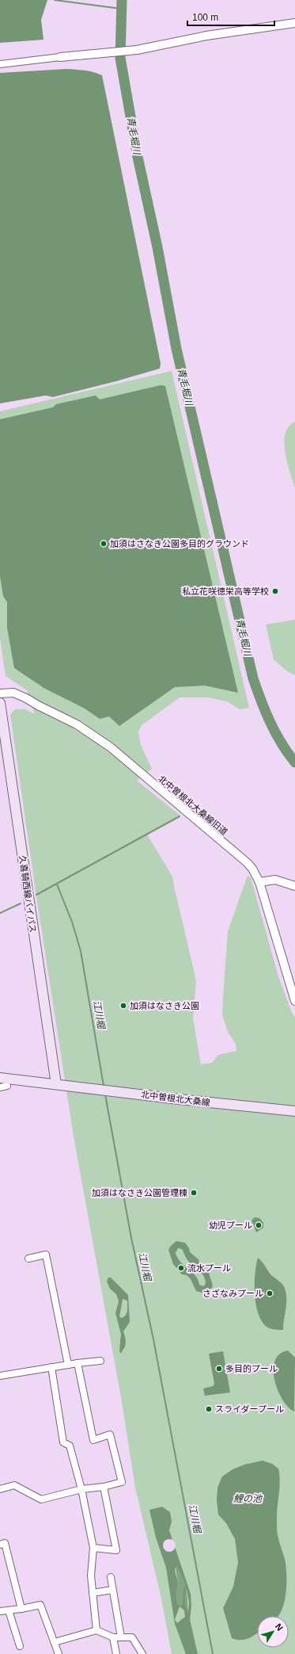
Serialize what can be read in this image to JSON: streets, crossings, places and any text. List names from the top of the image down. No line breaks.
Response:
{"streets":{"main road":["久喜騎西線バイパス","北中曽根北大桑線"],"street":["北中曽根北大桑線旧道"]},"crossings":[["久喜騎西線バイパス","北中曽根北大桑線"]],"water":["青毛堀川","江川堀","鯉の池"],"places":["加須はさなき公園多目的グラウンド","私立花咲徳栄高等学校","加須はなさき公園","加須はなさき公園管理棟","幼児プール","流水プール","さざなみプール","多目的プール","スライダープール"],"scale_bar":"100 m","north":"top right"}
